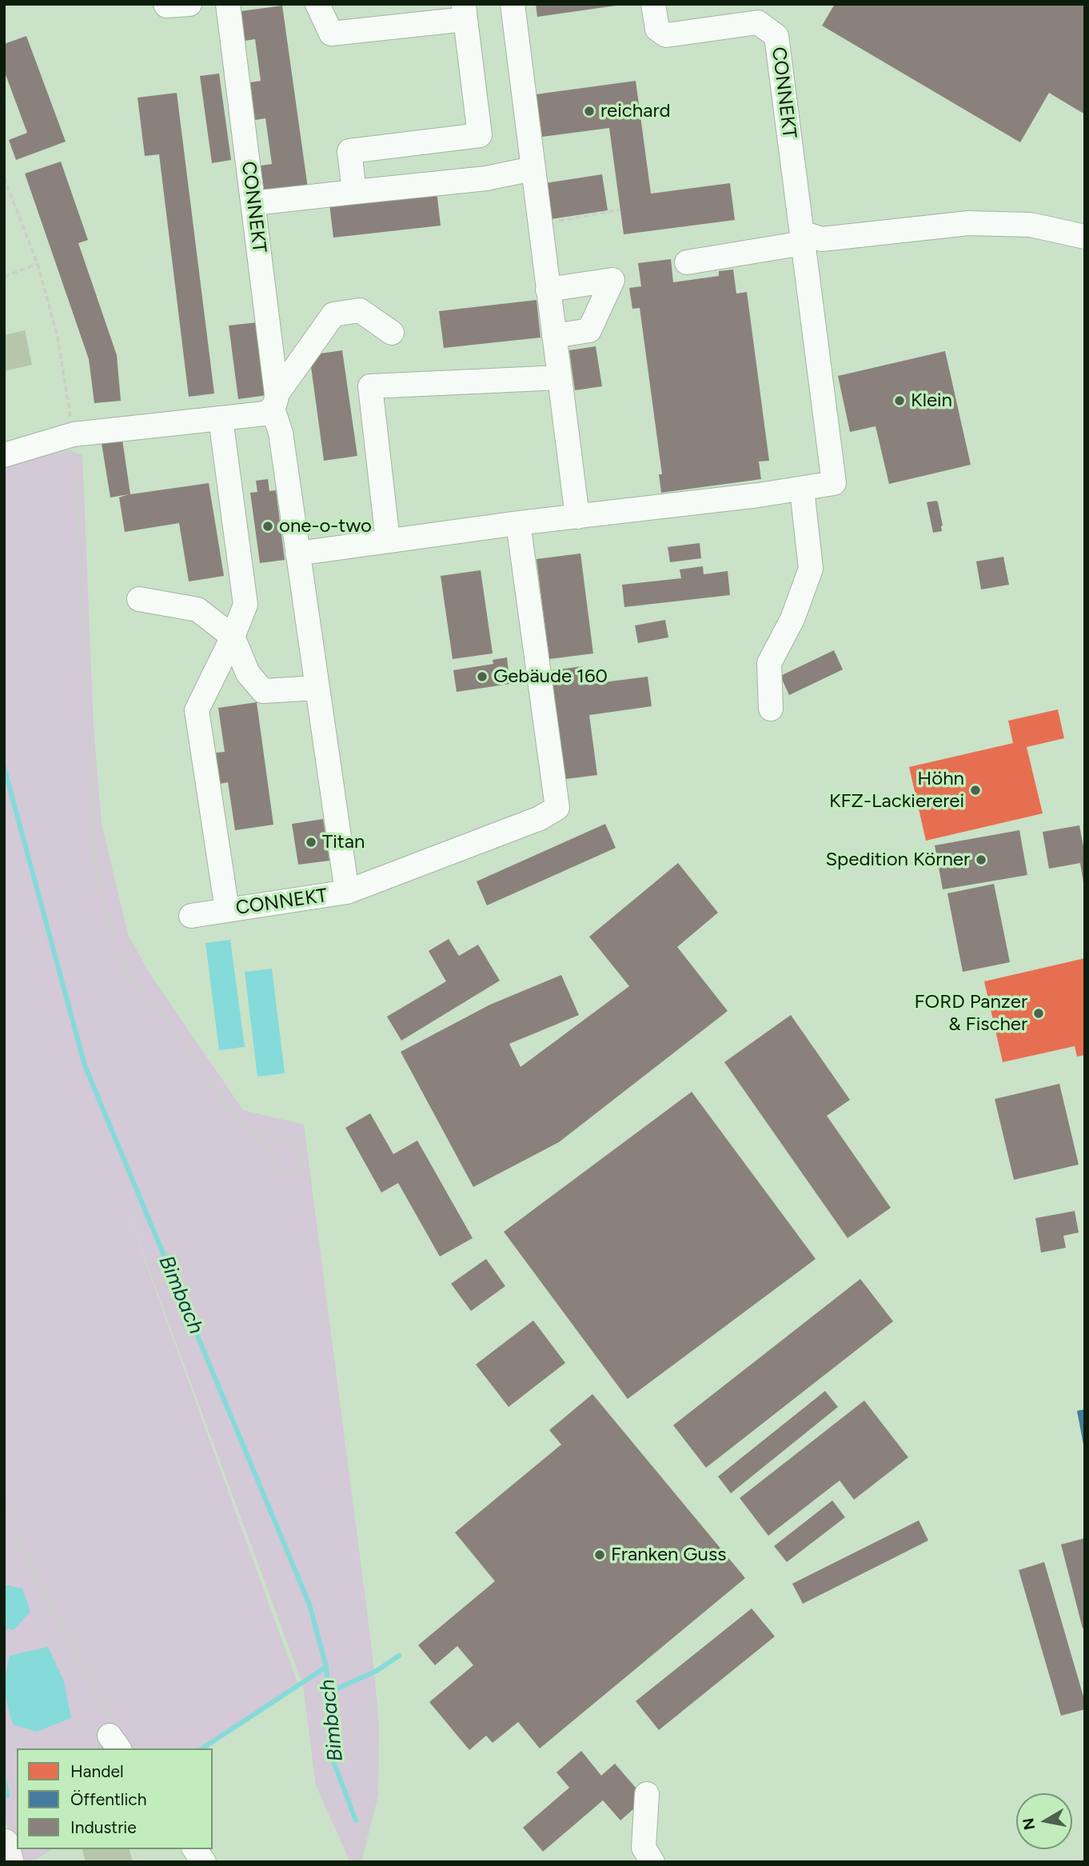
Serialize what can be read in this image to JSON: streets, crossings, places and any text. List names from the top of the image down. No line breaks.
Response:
{"streets":{"street":["CONNEKT"]},"water":["Bimbach"],"places":["reichard","Klein","one-o-two","Gebäude 160","Höhn KFZ-Lackiererei","Titan","Spedition Körner","FORD Panzer & Fischer","Franken Guss"],"legend":["Handel","Öffentlich","Industrie"],"north":"left"}
